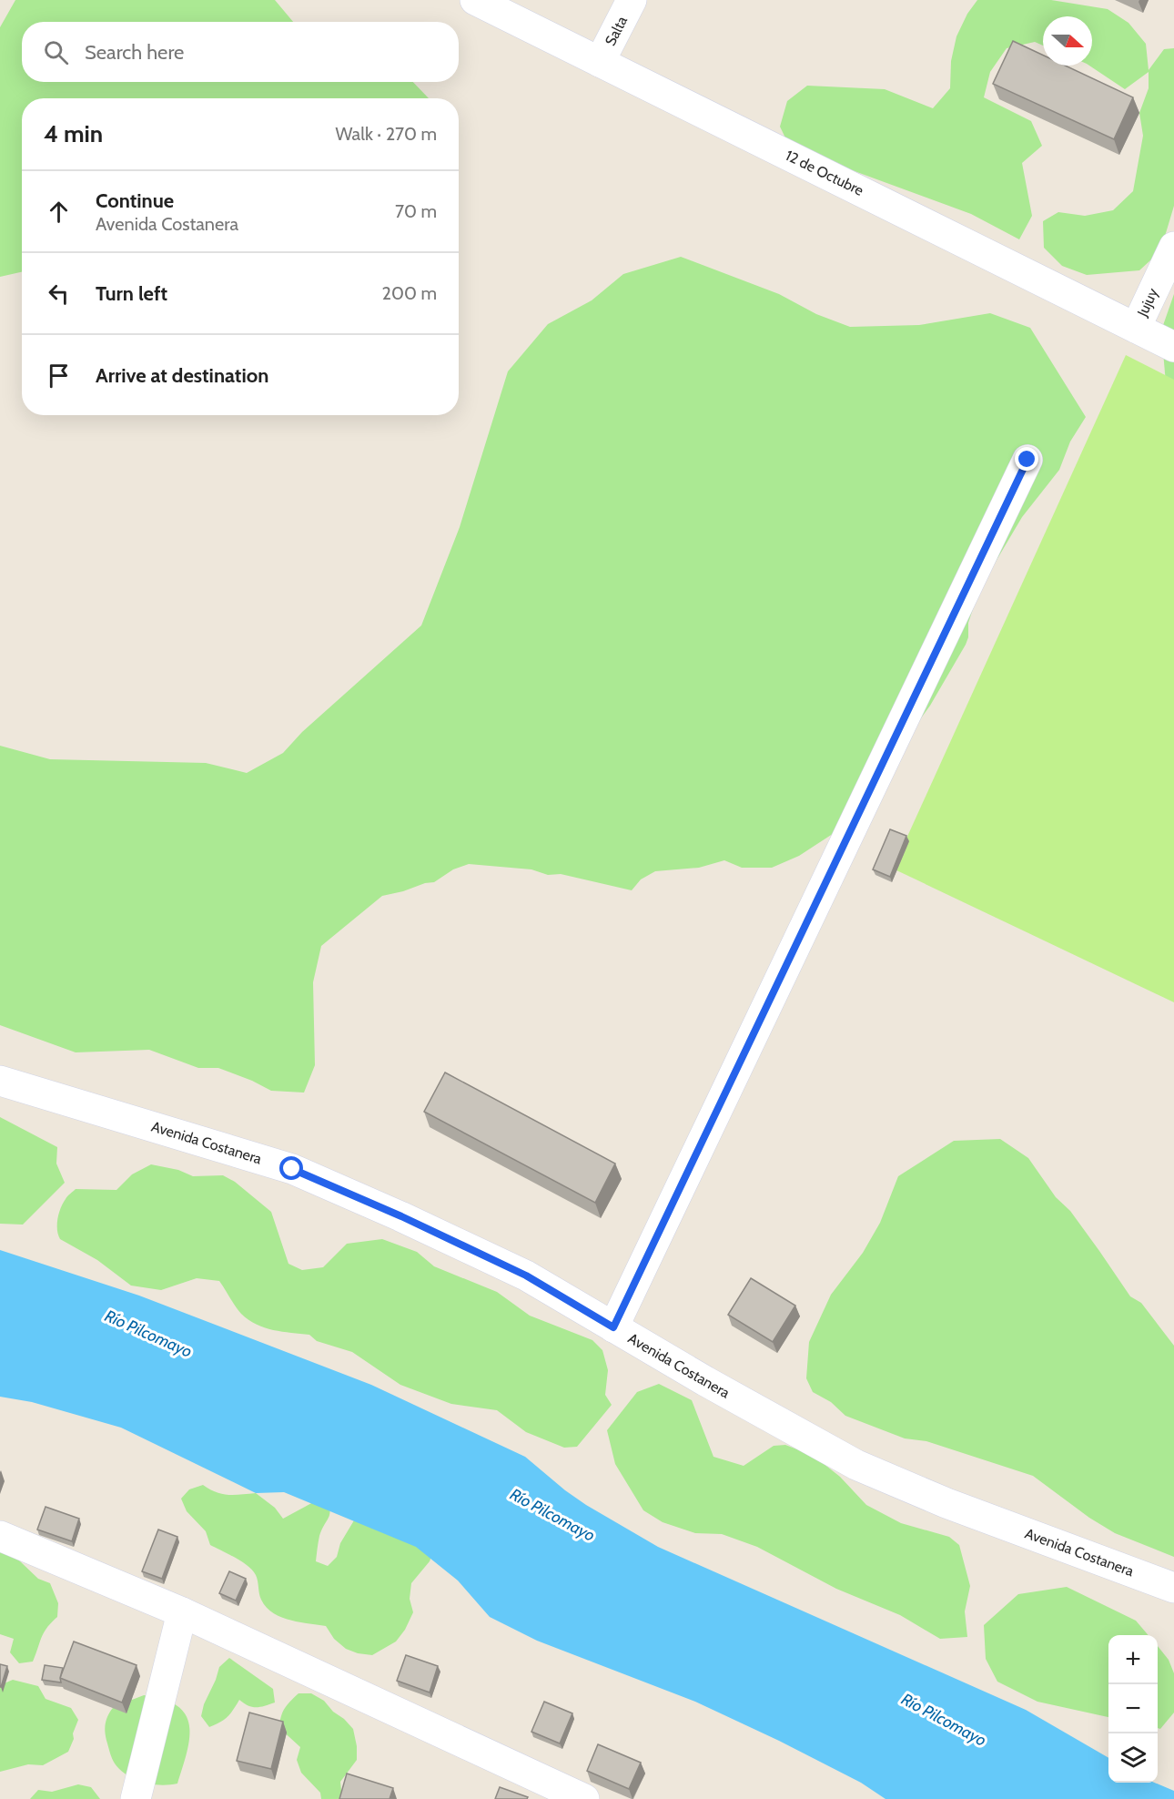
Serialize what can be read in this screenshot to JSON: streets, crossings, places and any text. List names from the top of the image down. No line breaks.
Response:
{"streets":{"street":["Salta","12 de Octubre","Jujuy","Avenida Costanera"]},"crossings":[["Salta","12 de Octubre"],["12 de Octubre","Jujuy"]],"water":["Río Pilcomayo"],"north":"right","page":{"search":"Search here","heading":["4 min","Walk · 270 m"],"list":[["Continue","Avenida Costanera","70 m"],["Turn left","200 m"],"Arrive at destination"],"map_buttons":["+","−"]}}
